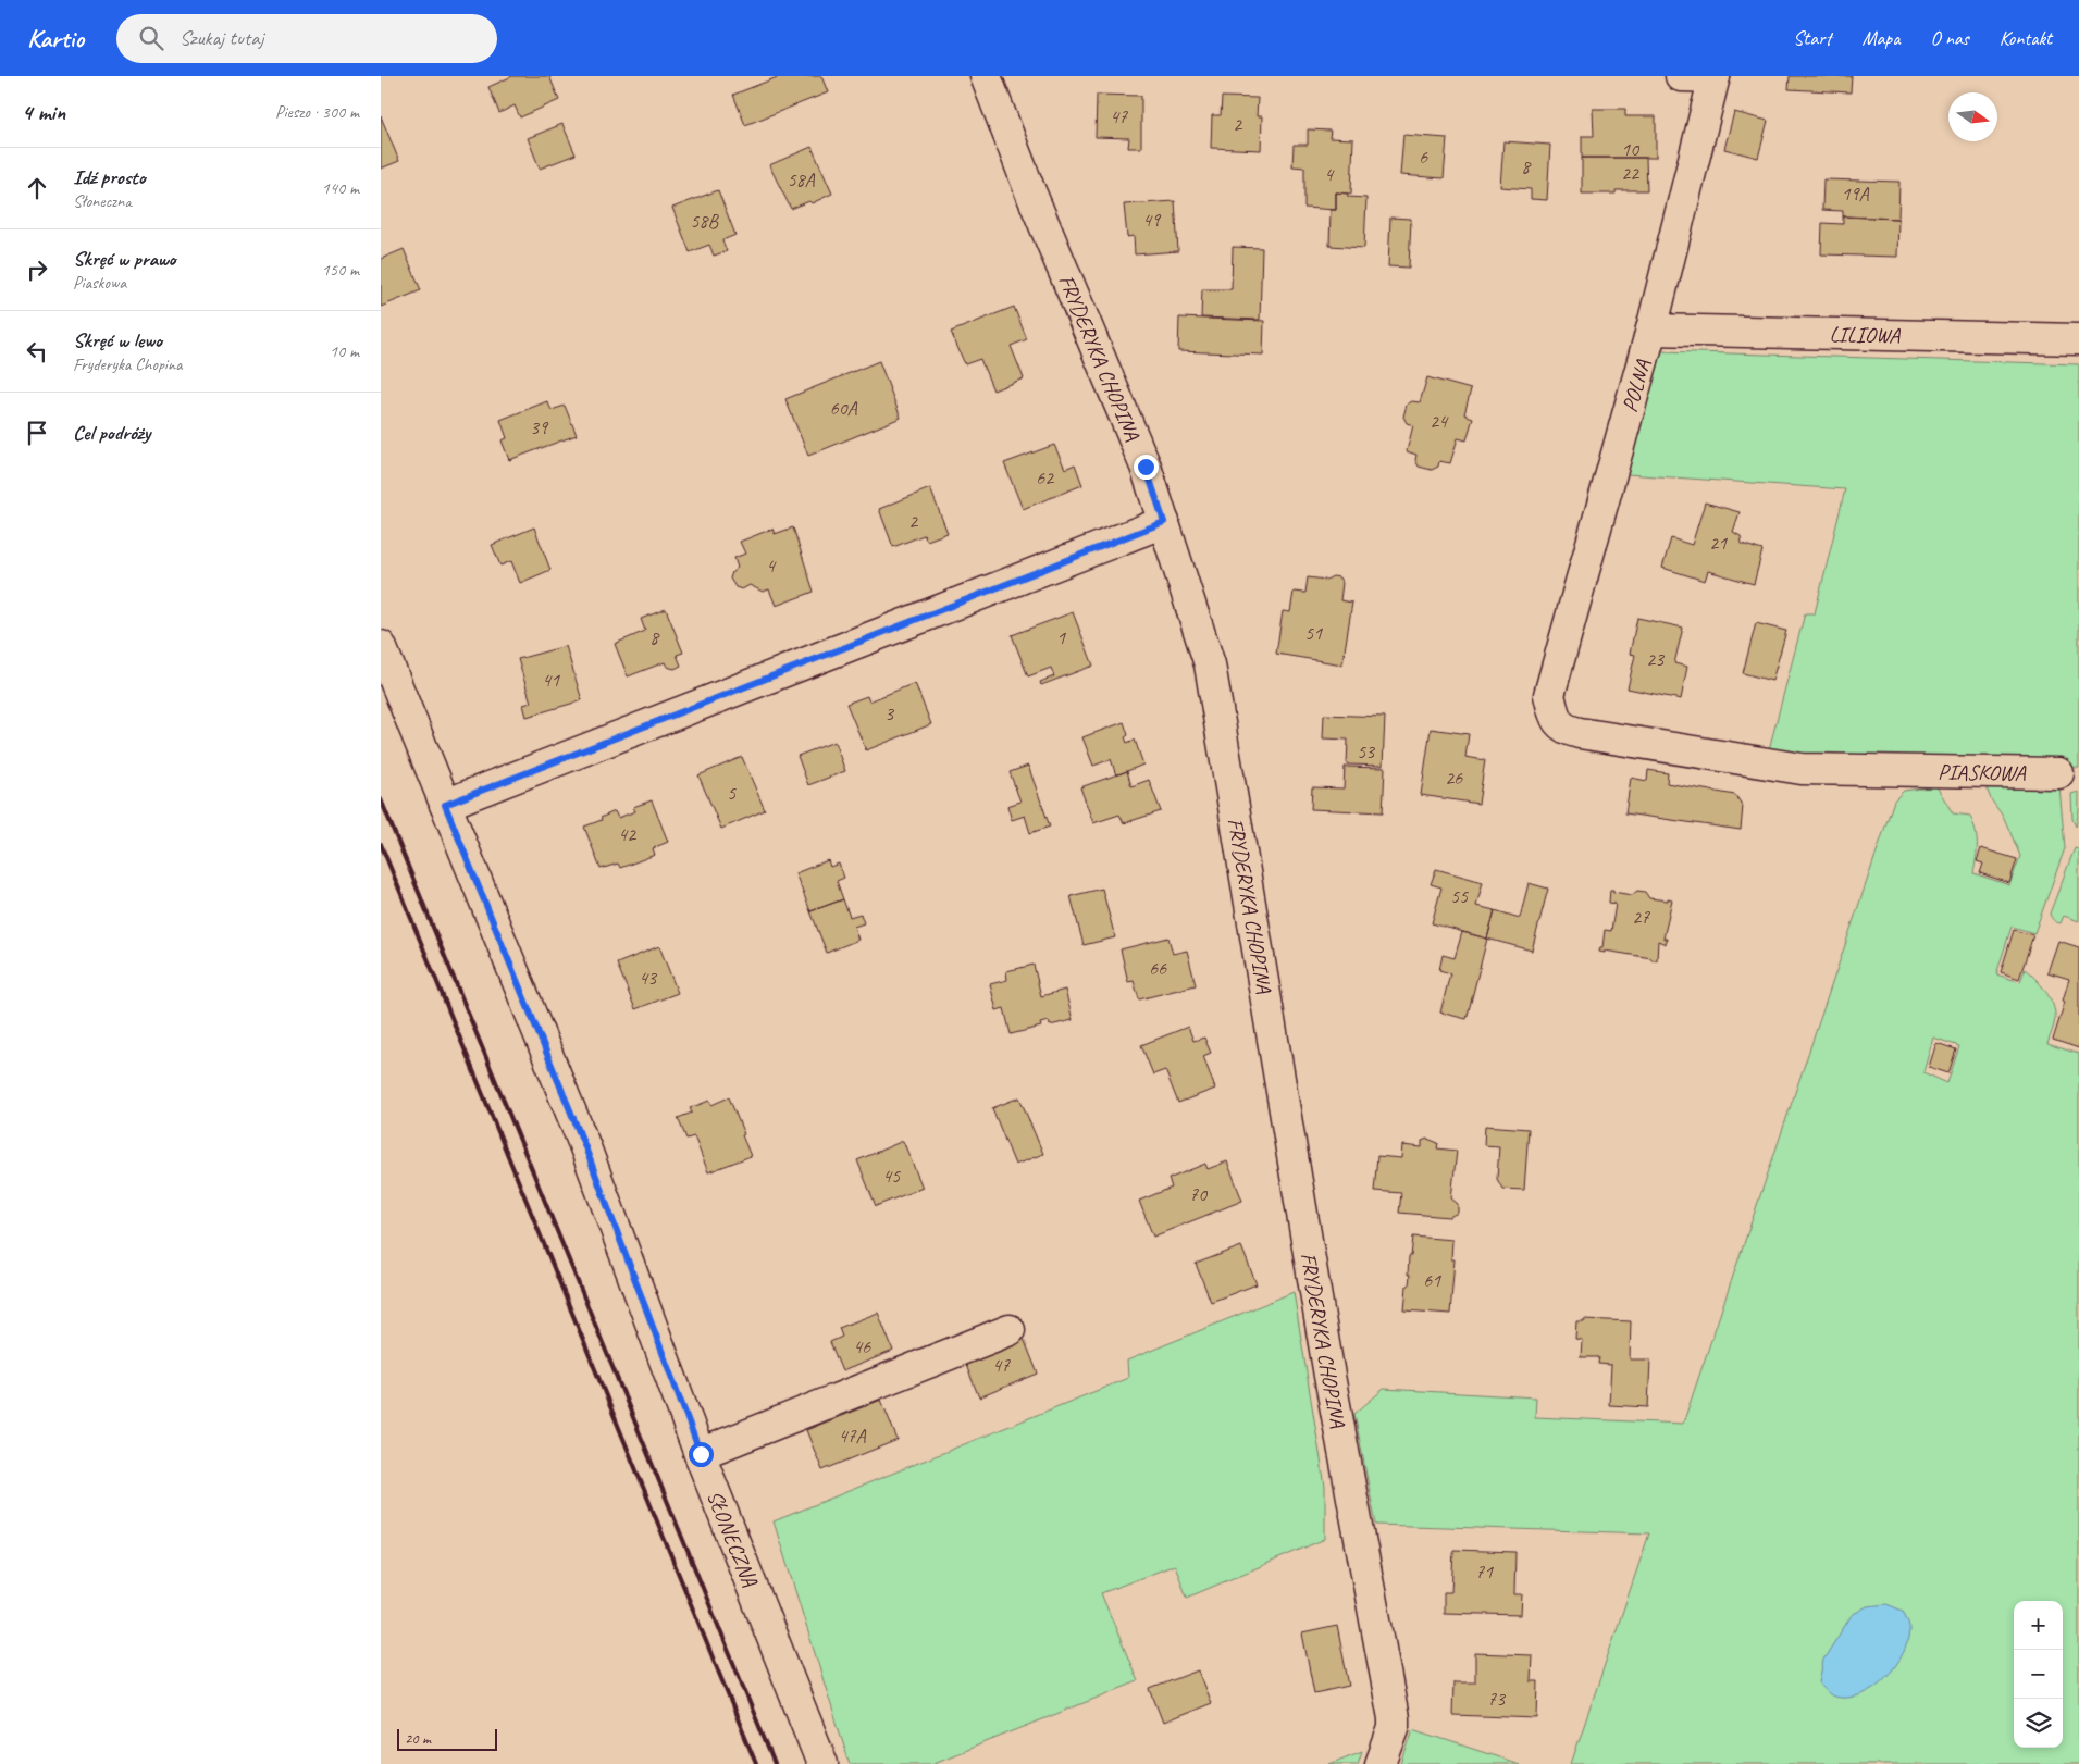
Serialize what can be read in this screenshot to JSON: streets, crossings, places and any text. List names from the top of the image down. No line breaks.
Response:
{"streets":{"street":["LILIOWA","FRYDERYKA CHOPINA","POLNA","PIASKOWA","SŁONECZNA"]},"crossings":[["LILIOWA","POLNA"],["POLNA","PIASKOWA"]],"house_numbers":["47","2","10","6","8","22","4","58A","19A","49","58B","60A","24","39","62","2","21","4","51","8","1","23","41","3","53","26","5","42","55","27","66","43","45","70","61","46","47","47A","71","73"],"scale_bar":"20 m","north":"right","page":{"header":"Kartio","search":"Szukaj tutaj","nav":["Start","Mapa","O nas","Kontakt"],"heading":["4 min","Pieszo · 300 m"],"list":[["Idź prosto","Słoneczna","140 m"],["Skręć w prawo","Piaskowa","150 m"],["Skręć w lewo","Fryderyka Chopina","10 m"],"Cel podróży"],"map_buttons":["+","−"],"scale":"20 m"}}
